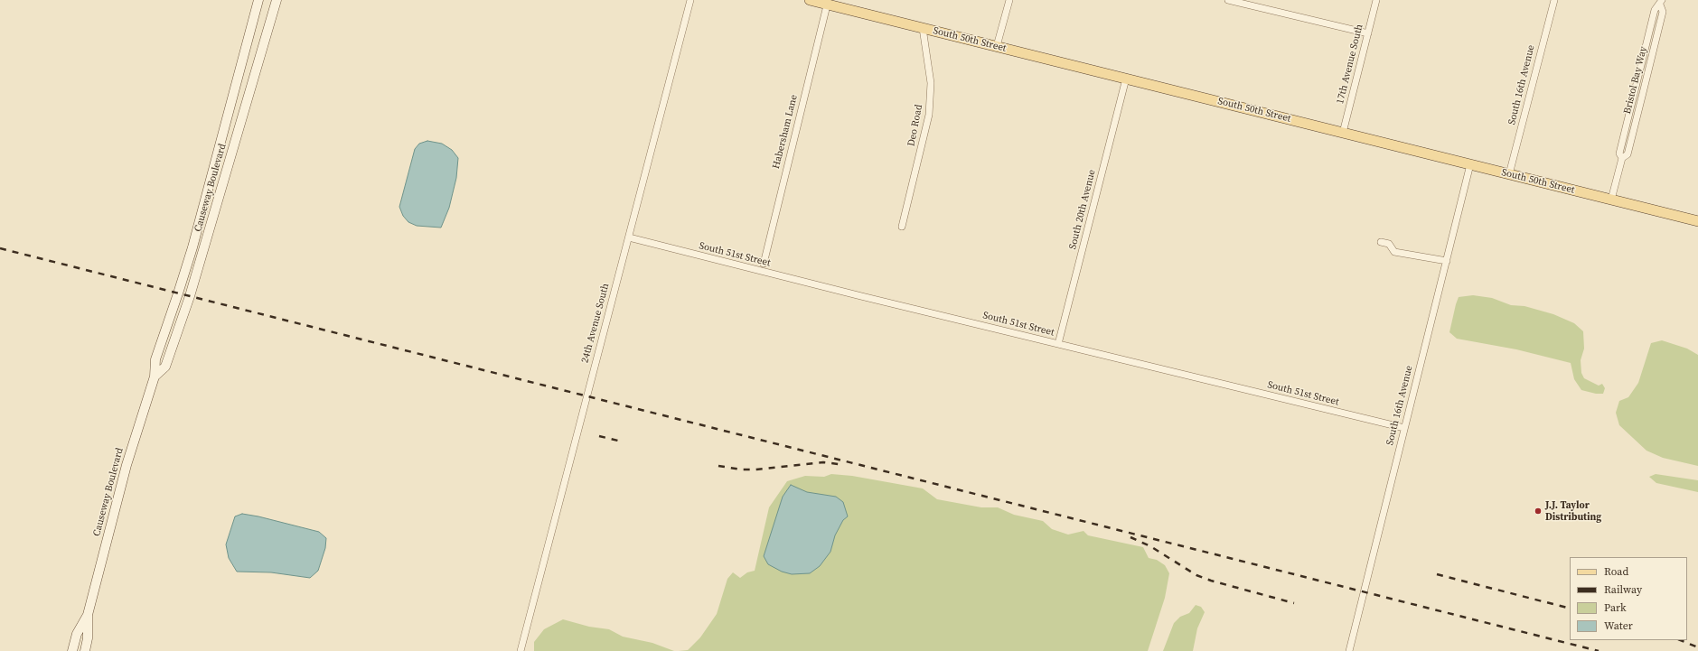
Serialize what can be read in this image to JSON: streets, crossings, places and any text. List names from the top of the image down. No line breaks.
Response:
{"streets":{"main road":["South 50th Street","Causeway Boulevard"],"street":["17th Avenue South","Bristol Bay Way","South 16th Avenue","Deo Road","Habersham Lane","South 20th Avenue","South 51st Street","24th Avenue South"]},"crossings":[["South 50th Street","17th Avenue South"],["South 50th Street","Bristol Bay Way"],["South 50th Street","South 16th Avenue"],["South 50th Street","Deo Road"],["South 50th Street","Habersham Lane"],["South 50th Street","South 20th Avenue"],["South 16th Avenue","South 51st Street"],["South 20th Avenue","South 51st Street"],["South 51st Street","24th Avenue South"]],"places":["J.J. Taylor Distributing"],"legend":["Road","Railway","Park","Water"]}
